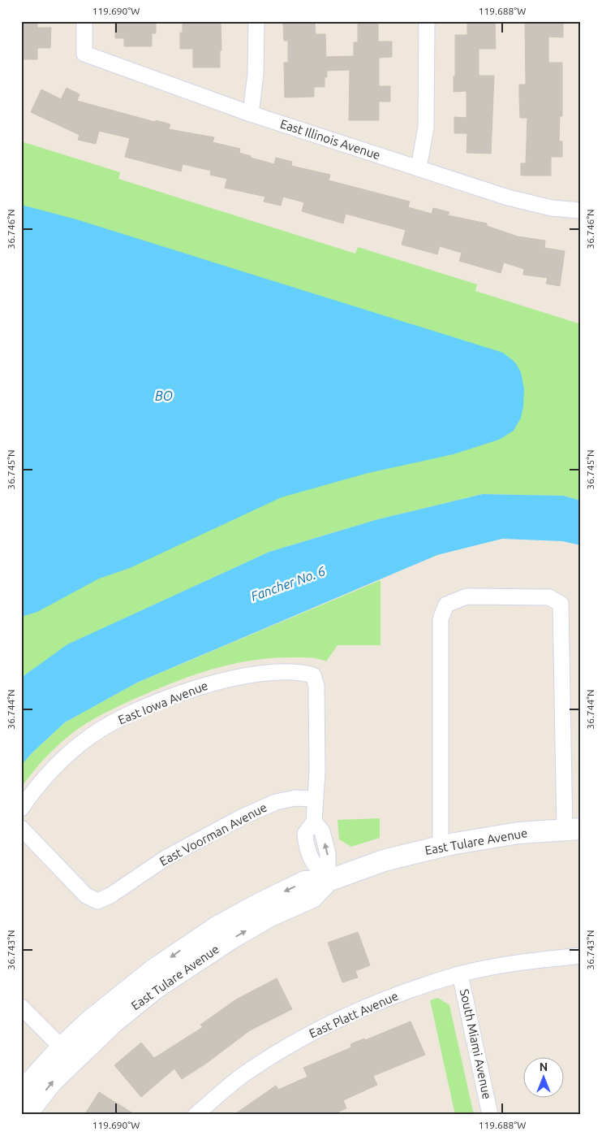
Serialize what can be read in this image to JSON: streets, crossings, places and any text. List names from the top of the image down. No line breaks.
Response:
{"streets":{"street":["East Illinois Avenue","East Iowa Avenue","East Voorman Avenue","East Tulare Avenue","East Platt Avenue","South Miami Avenue"]},"crossings":[["East Iowa Avenue","East Voorman Avenue"],["East Platt Avenue","South Miami Avenue"]],"water":["BO","Fancher No. 6"],"north":"top","coordinates":["119.690°W","119.688°W","36.746°N","36.745°N","36.744°N","36.743°N"]}
